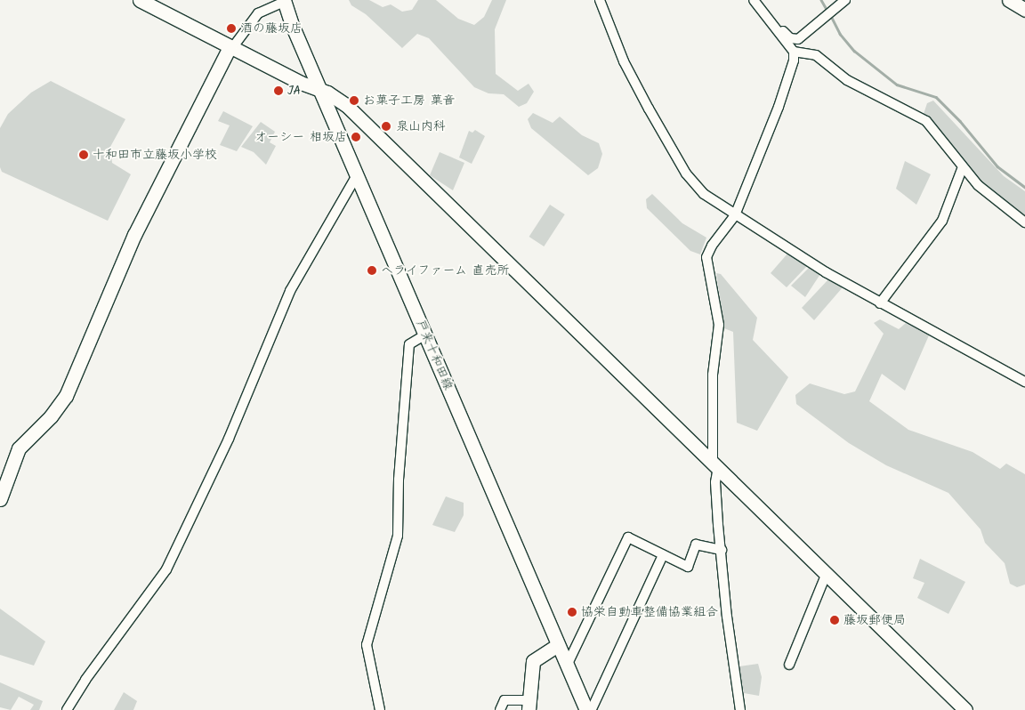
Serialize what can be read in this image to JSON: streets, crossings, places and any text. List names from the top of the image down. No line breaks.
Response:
{"streets":{"street":["戸来十和田線"]},"places":["酒の藤坂店","JA","お菓子工房 菓音","泉山内科","オーシー 相坂店","十和田市立藤坂小学校","ヘライファーム 直売所","協栄自動車整備協業組合","藤坂郵便局"]}
